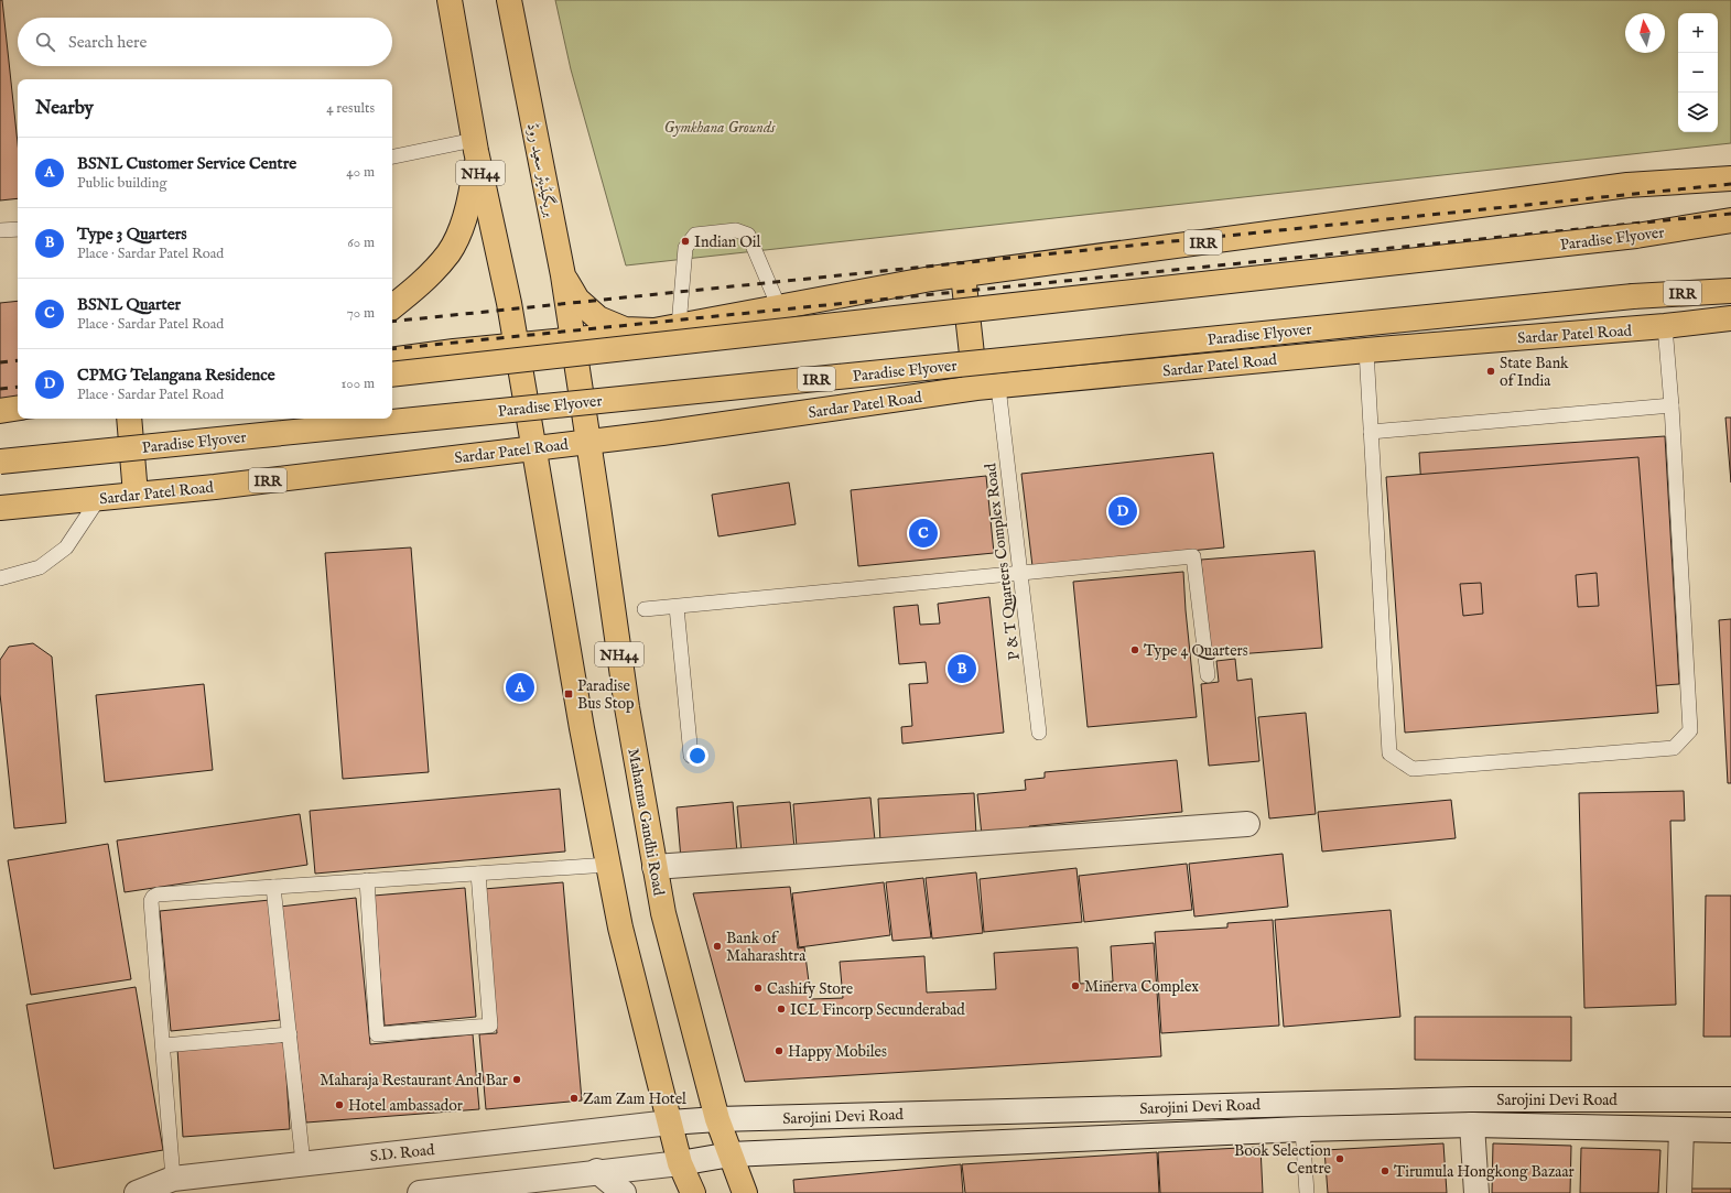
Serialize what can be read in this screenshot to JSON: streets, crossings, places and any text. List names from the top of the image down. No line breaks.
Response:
{"streets":{"main road":["بریگیڈیئر سعید روڈ","NH44","Paradise Flyover","IRR","Sardar Patel Road","Mahatma Gandhi Road","Sarojini Devi Road","S.D. Road"],"lane":["P & T Quarters Complex Road"]},"crossings":[["بریگیڈیئر سعید روڈ","NH44"],["بریگیڈیئر سعید روڈ","IRR"],["NH44","IRR"],["NH44","Sardar Patel Road"],["NH44","Mahatma Gandhi Road"],["NH44","Sarojini Devi Road"],["NH44","S.D. Road"],["Sardar Patel Road","P & T Quarters Complex Road"],["Sardar Patel Road","Mahatma Gandhi Road"],["Mahatma Gandhi Road","Sarojini Devi Road"],["Sarojini Devi Road","S.D. Road"]],"parks":["Gymkhana Grounds"],"places":{"other":["Indian Oil","State Bank of India","Type 4 Quarters","Bank of Maharashtra","Minerva Complex","Cashify Store","ICL Fincorp Secunderabad","Happy Mobiles","Maharaja Restaurant And Bar","Zam Zam Hotel","Hotel ambassador","Book Selection Centre","Tirumula Hongkong Bazaar"],"transit":["Paradise Bus Stop"]},"north":"top","page":{"map_buttons":["+","−"],"search":"Search here","heading":["Nearby","4 results"],"list":[{"mark":"A","name":"BSNL Customer Service Centre","note":"Public building","value":"40 m"},{"mark":"B","name":"Type 3 Quarters","note":"Place · Sardar Patel Road","value":"60 m"},{"mark":"C","name":"BSNL Quarter","note":"Place · Sardar Patel Road","value":"70 m"},{"mark":"D","name":"CPMG Telangana Residence","note":"Place · Sardar Patel Road","value":"100 m"}],"pins":["D","C","B","A"]}}
